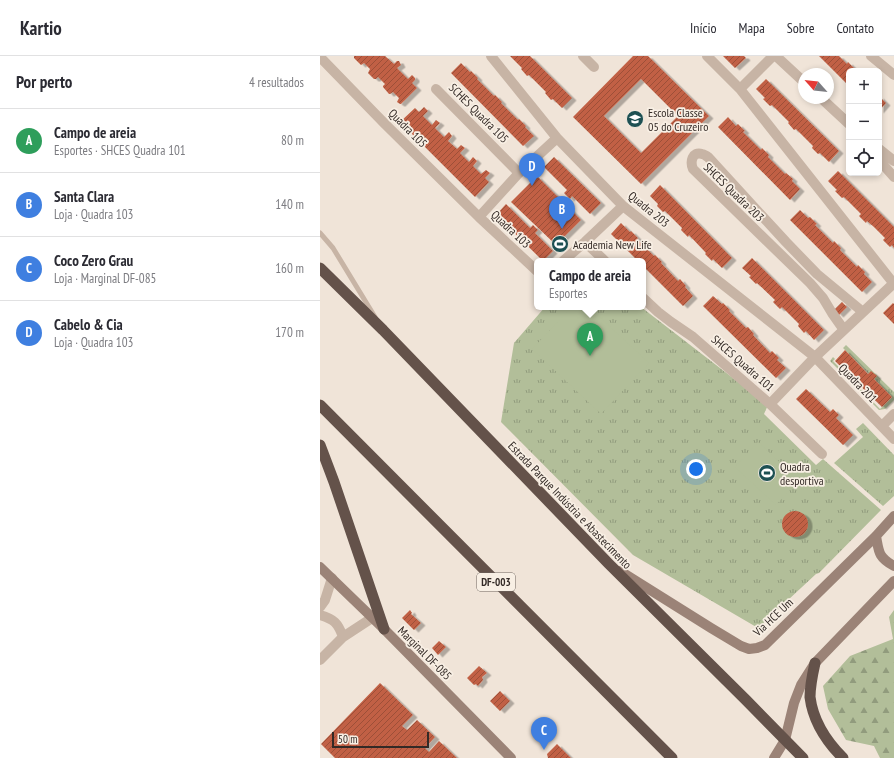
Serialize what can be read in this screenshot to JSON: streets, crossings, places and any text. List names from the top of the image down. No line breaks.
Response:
{"streets":{"highway":["Estrada Parque Indústria e Abastecimento","DF-003"],"main road":["Via HCE Um","Marginal DF-085"],"street":["SCHES Quadra 105","Quadra 105","SHCES Quadra 203","Quadra 203","Quadra 103","SHCES Quadra 101","Quadra 201"]},"crossings":[["SCHES Quadra 105","Quadra 103"],["Quadra 105","Quadra 103"],["Quadra 203","Quadra 103"],["Quadra 203","Quadra 201"],["Estrada Parque Indústria e Abastecimento","Via HCE Um"]],"places":{"school or university":["Escola Classe 05 do Cruzeiro"],"sports":["Academia New Life","Quadra desportiva"]},"scale_bar":"50 m","north":"top left","page":{"header":"Kartio","nav":["Início","Mapa","Sobre","Contato"],"heading":["Por perto","4 resultados"],"map_buttons":["+","−"],"list":[{"mark":"A","name":"Campo de areia","note":"Esportes · SHCES Quadra 101","value":"80 m"},{"mark":"B","name":"Santa Clara","note":"Loja · Quadra 103","value":"140 m"},{"mark":"C","name":"Coco Zero Grau","note":"Loja · Marginal DF-085","value":"160 m"},{"mark":"D","name":"Cabelo & Cia","note":"Loja · Quadra 103","value":"170 m"}],"pins":["D","B","A","C"],"popup":["Campo de areia","Esportes"],"scale":"50 m"}}
